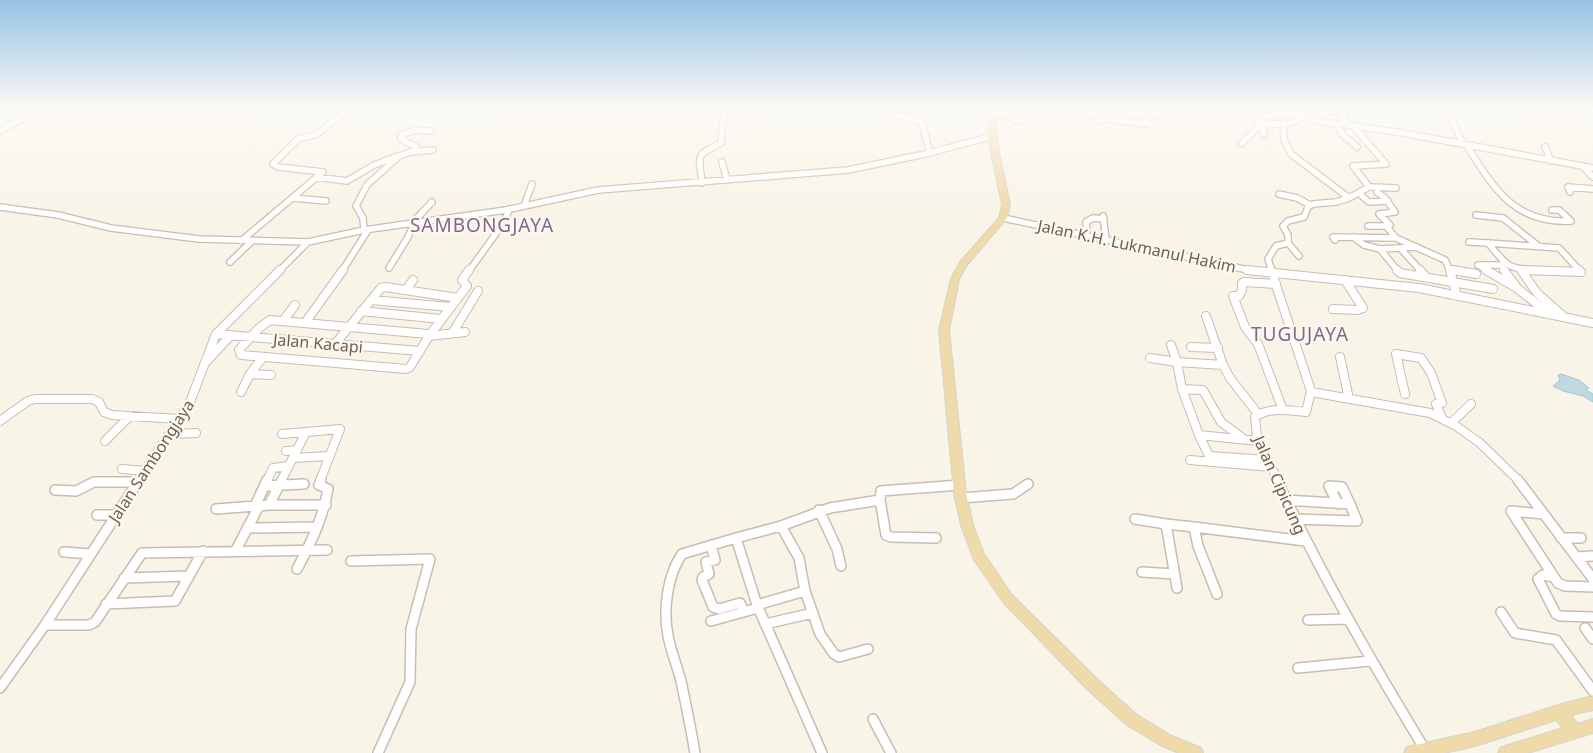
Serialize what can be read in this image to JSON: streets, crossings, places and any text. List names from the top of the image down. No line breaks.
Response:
{"streets":{"street":["Jalan K.H. Lukmanul Hakim","Jalan Kacapi","Jalan Sambongjaya","Jalan Cipicung"]},"crossings":[["Jalan Kacapi","Jalan Sambongjaya"]],"districts":["SAMBONGJAYA","TUGUJAYA"]}
